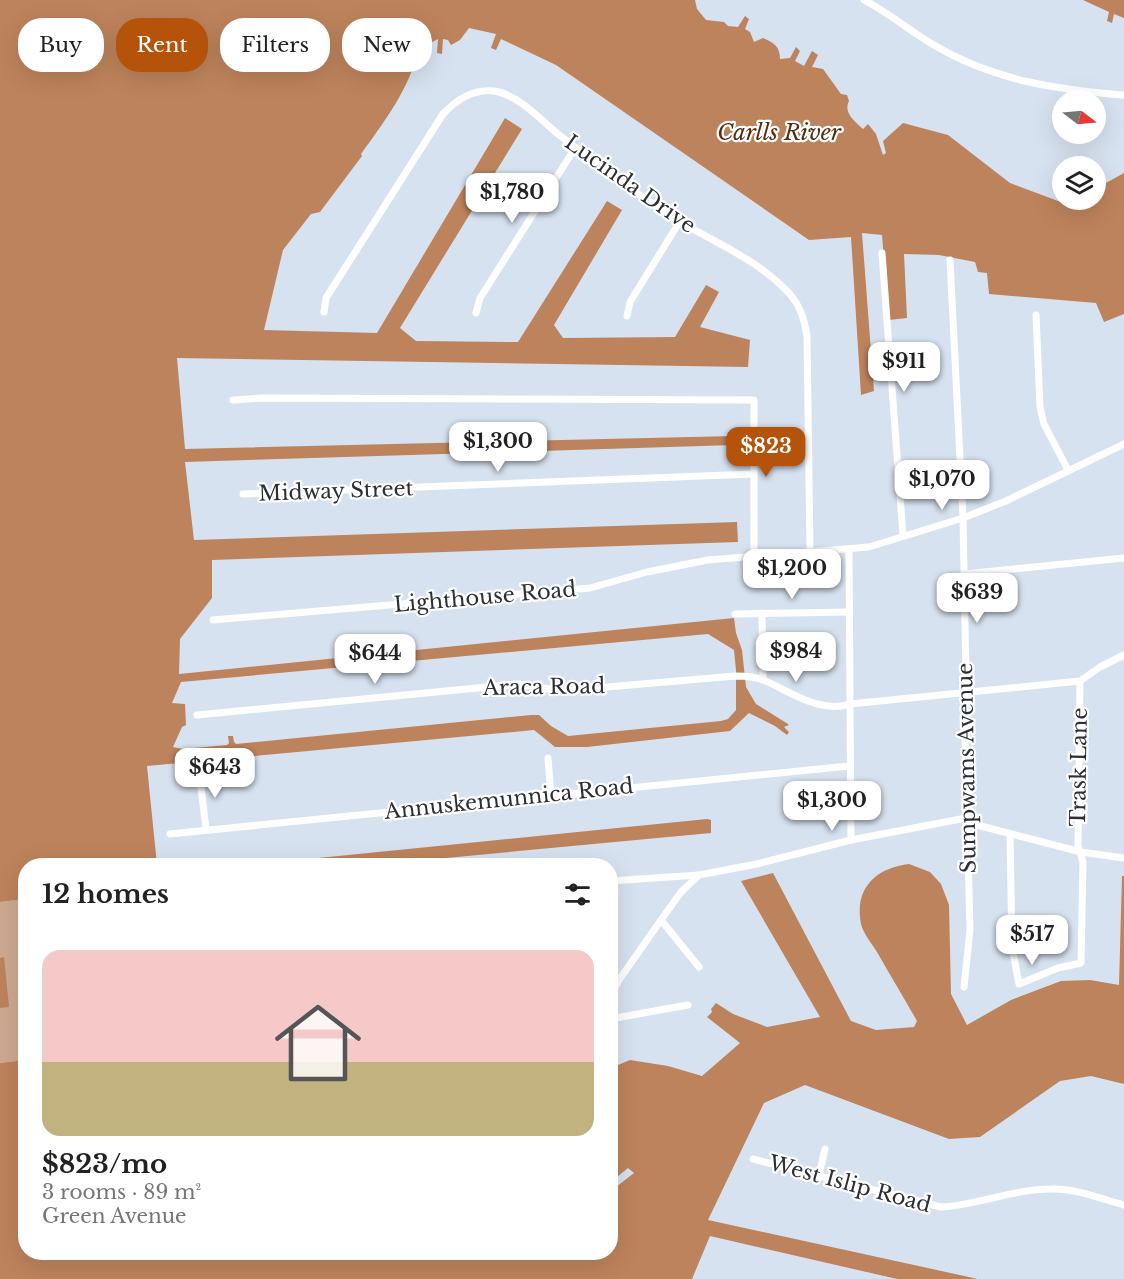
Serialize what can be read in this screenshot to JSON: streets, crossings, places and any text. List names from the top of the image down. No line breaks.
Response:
{"streets":{"street":["Lucinda Drive","Midway Street","Lighthouse Road","Araca Road","Trask Lane","Sumpwams Avenue","Annuskemunnica Road","West Islip Road"]},"crossings":[["Lucinda Drive","Lighthouse Road"],["Lighthouse Road","Sumpwams Avenue"],["Araca Road","Trask Lane"],["Araca Road","Sumpwams Avenue"]],"water":["Carlls River"],"north":"right","page":{"chip":["Buy","Rent","Filters","New"],"price":["$1,780","$911","$1,300","$823","$1,070","$1,200","$639","$984","$644","$643","$1,300","$517"],"heading":"12 homes","list":[{"name":"$823/mo","note":"3 rooms · 89 m² · Green Avenue"}]}}
